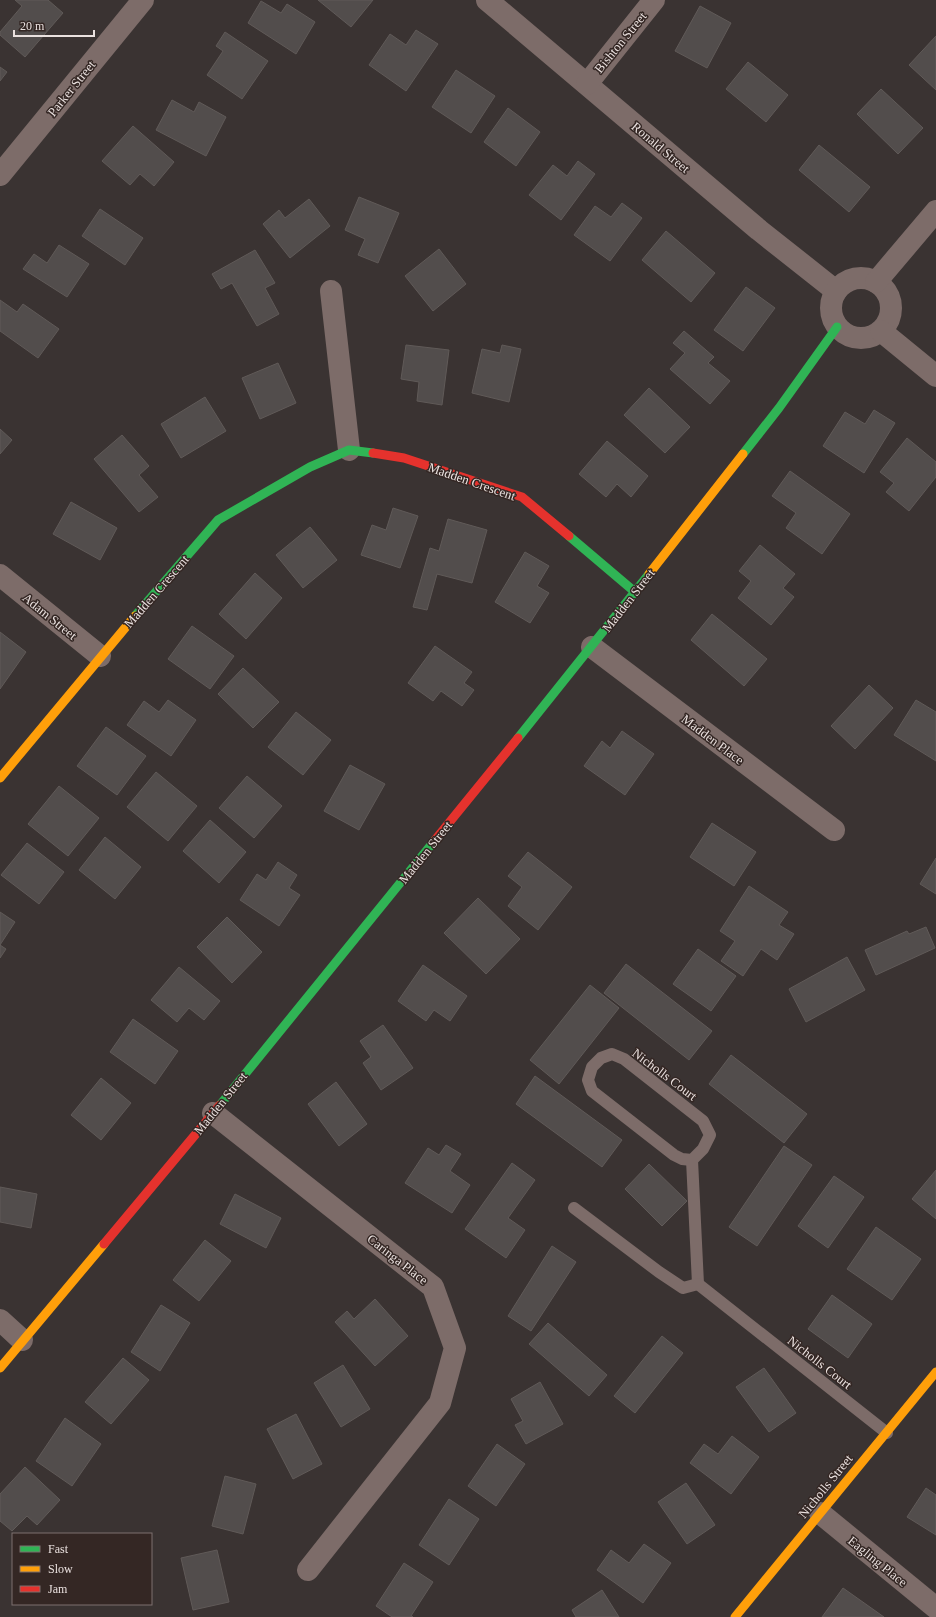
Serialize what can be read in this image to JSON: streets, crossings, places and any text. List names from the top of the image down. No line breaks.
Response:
{"streets":{"street":["Bishton Street","Parker Street","Ronald Street","Madden Crescent","Madden Street","Adam Street","Madden Place","Caringa Place","Nicholls Street","Eagling Place"],"lane":["Nicholls Court"]},"crossings":[["Bishton Street","Ronald Street"],["Ronald Street","Madden Street"],["Madden Crescent","Madden Street"],["Madden Crescent","Adam Street"],["Madden Street","Madden Place"],["Madden Street","Caringa Place"],["Nicholls Court","Nicholls Street"],["Nicholls Street","Eagling Place"]],"legend":["Fast","Slow","Jam"],"scale_bar":"20 m"}
